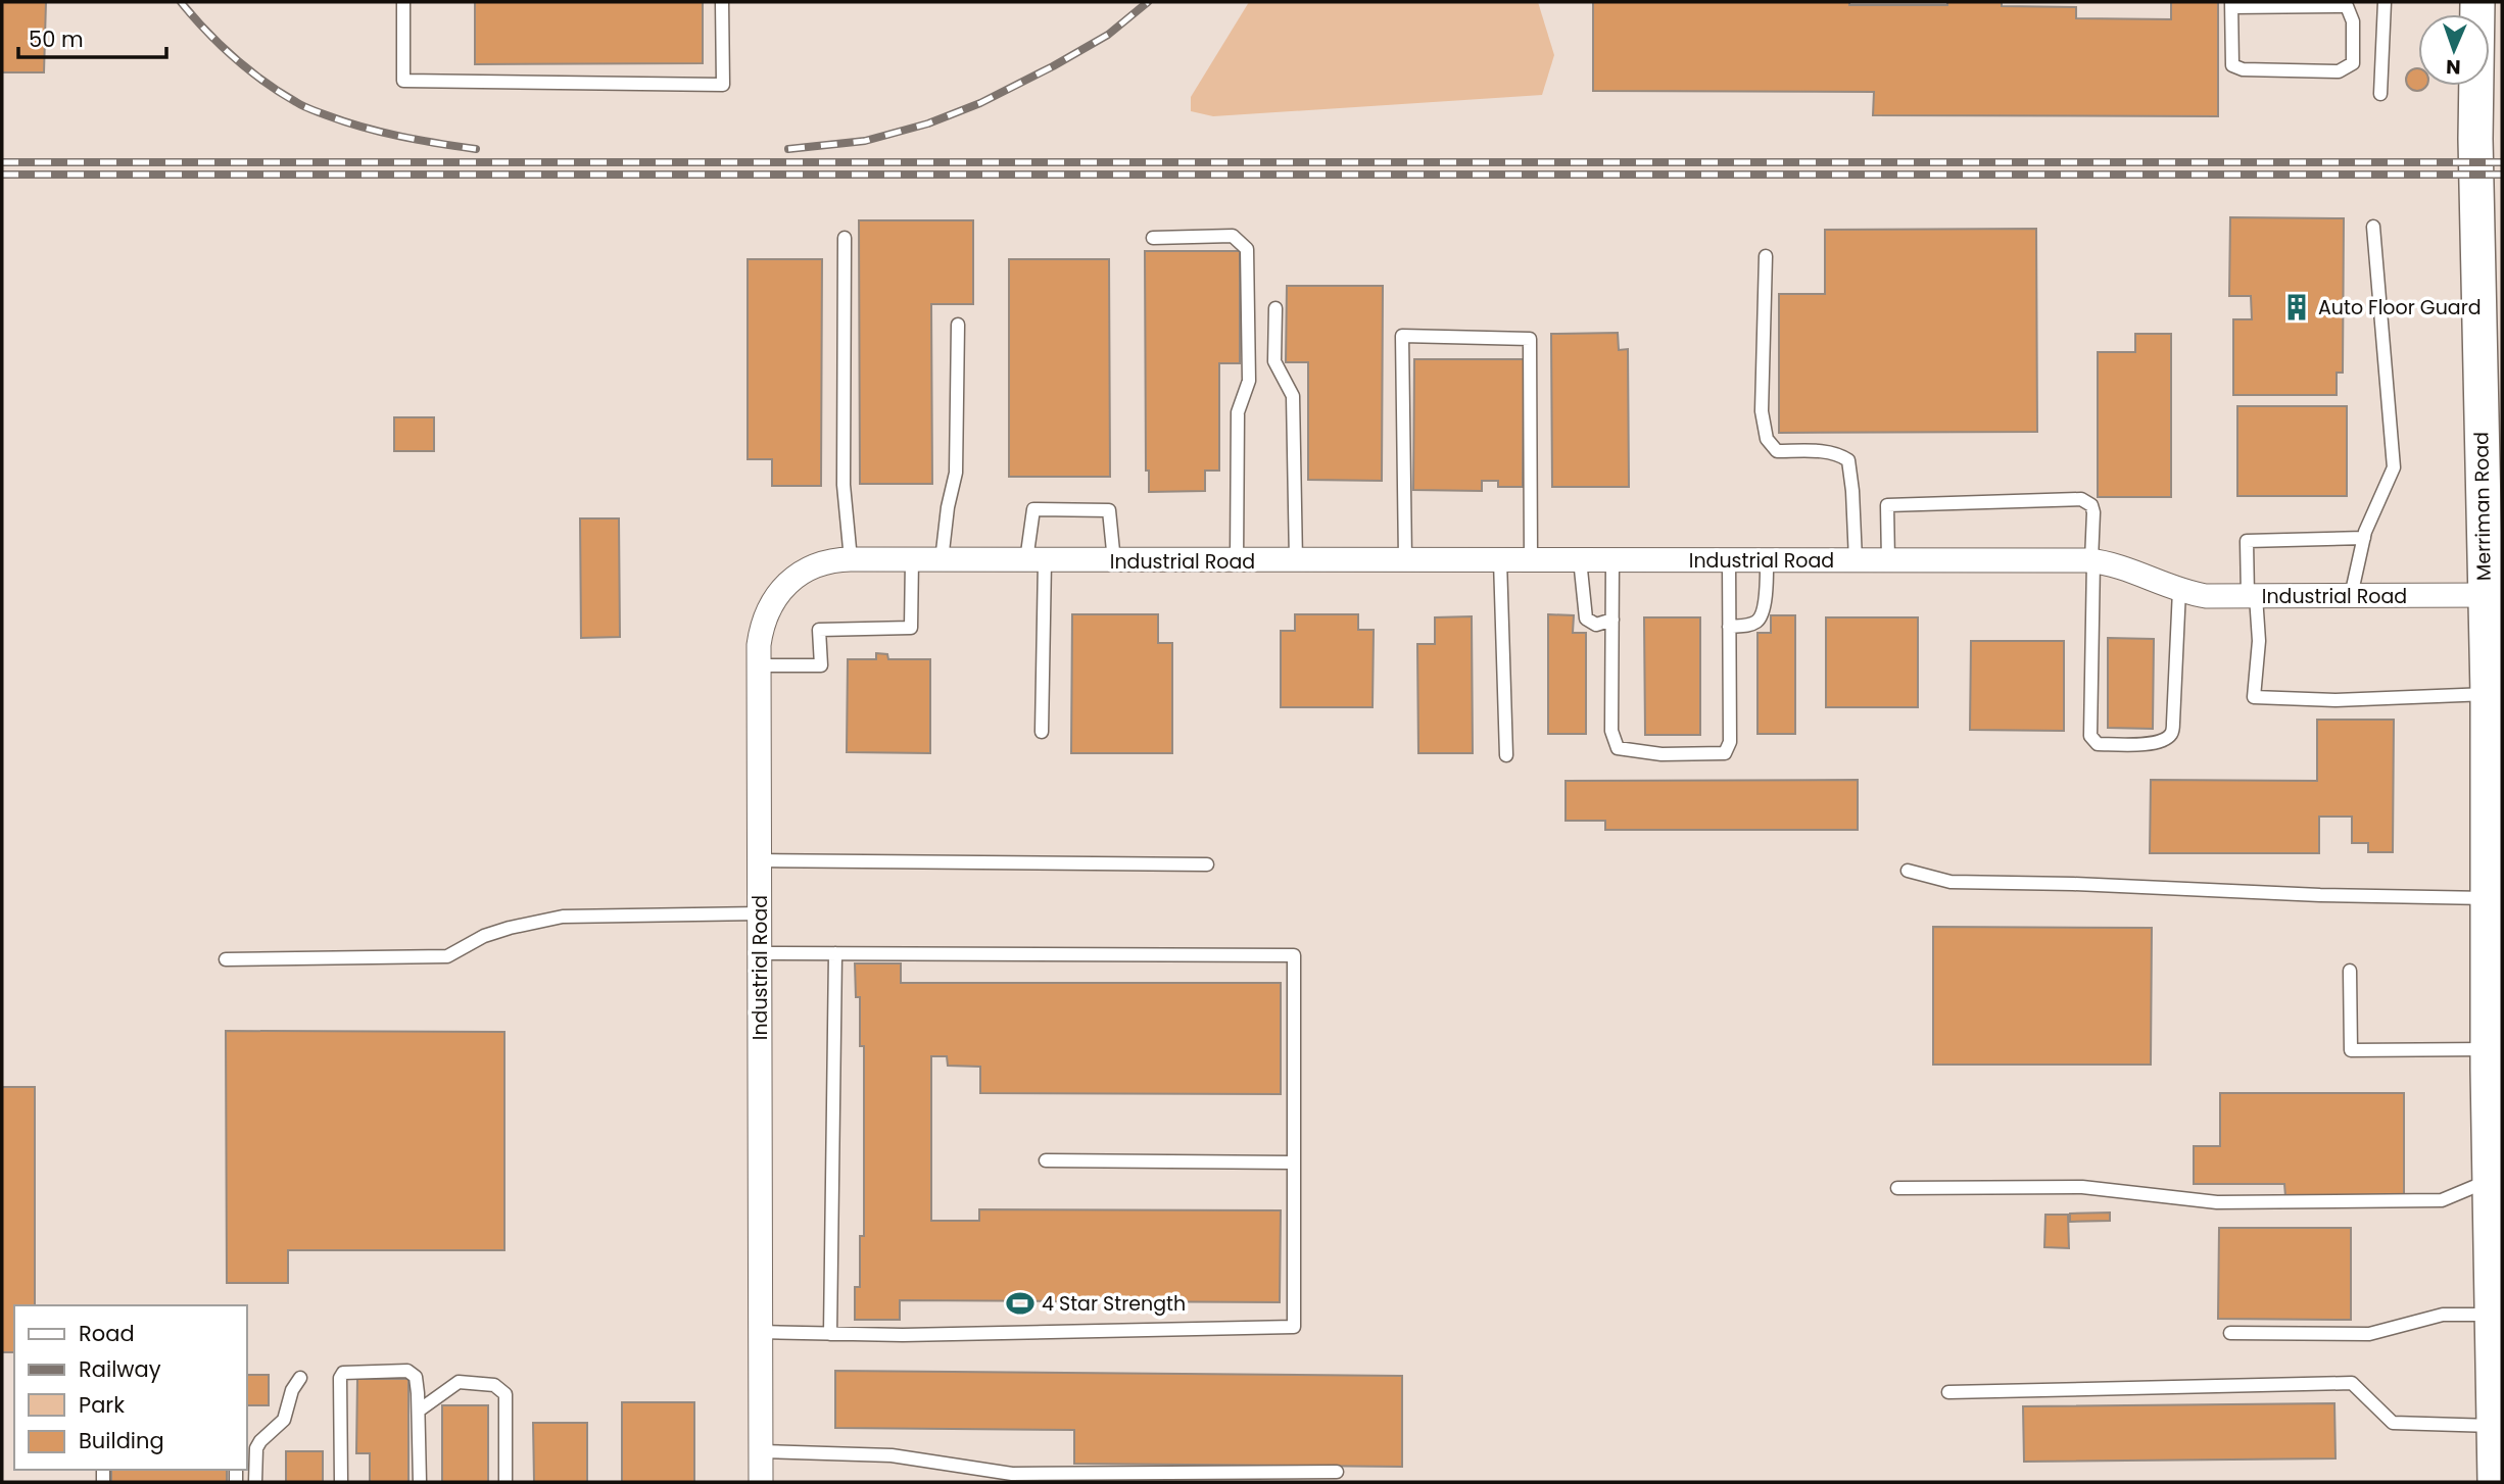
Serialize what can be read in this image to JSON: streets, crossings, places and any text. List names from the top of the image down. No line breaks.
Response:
{"streets":{"main road":["Merriman Road"],"street":["Industrial Road"]},"crossings":[["Merriman Road","Industrial Road"]],"places":{"building":["Auto Floor Guard"],"sports":["4 Star Strength"]},"legend":["Road","Railway","Park","Building"],"scale_bar":"50 m","north":"bottom"}
